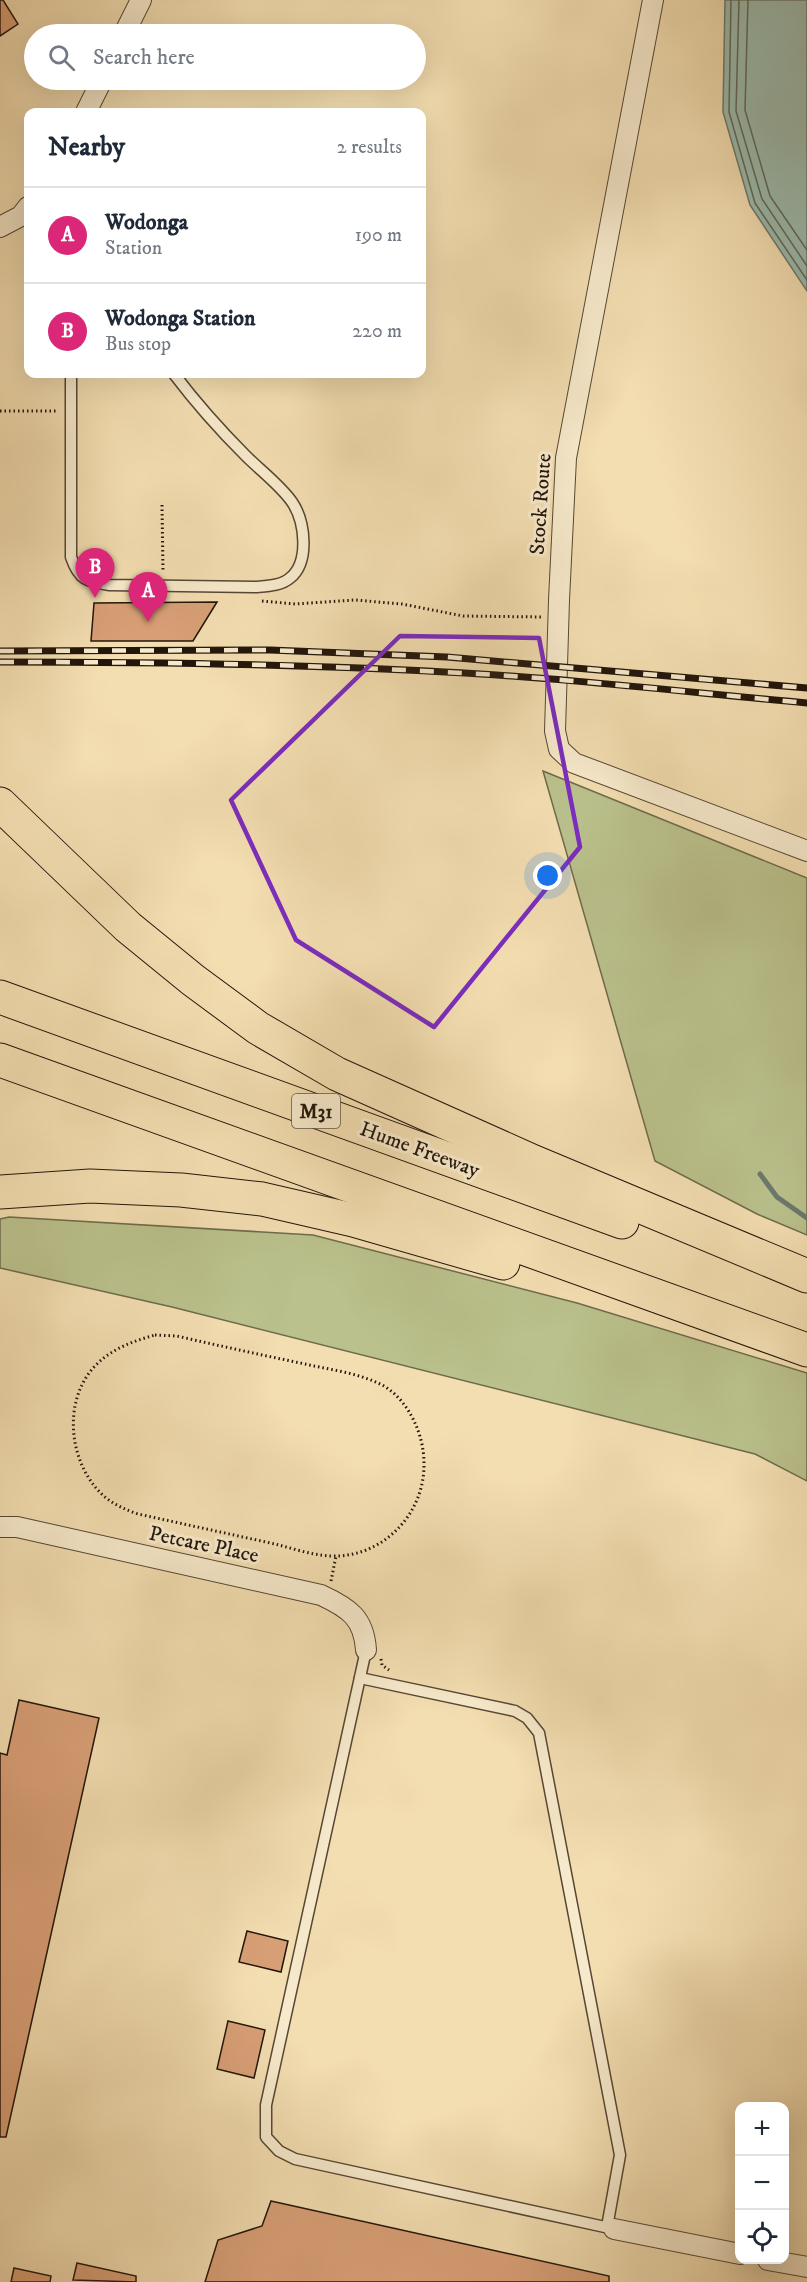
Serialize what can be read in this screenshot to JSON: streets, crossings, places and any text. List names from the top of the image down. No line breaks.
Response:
{"streets":{"highway":["M31","Hume Freeway"],"street":["Stock Route","Petcare Place"]},"page":{"search":"Search here","heading":["Nearby","2 results"],"list":[{"mark":"A","name":"Wodonga","note":"Station","value":"190 m"},{"mark":"B","name":"Wodonga Station","note":"Bus stop","value":"220 m"}],"pins":["B","A"],"map_buttons":["+","−"]}}
